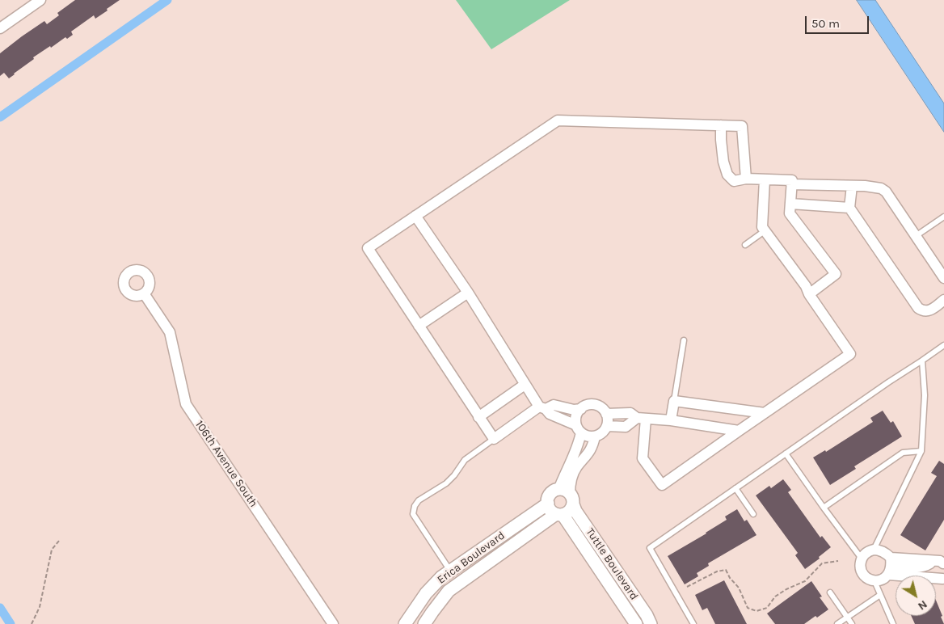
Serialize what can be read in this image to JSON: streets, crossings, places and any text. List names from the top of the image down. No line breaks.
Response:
{"streets":{"street":["106th Avenue South","Erica Boulevard","Tuttle Boulevard"]},"crossings":[["Erica Boulevard","Tuttle Boulevard"]],"scale_bar":"50 m","north":"bottom right"}
